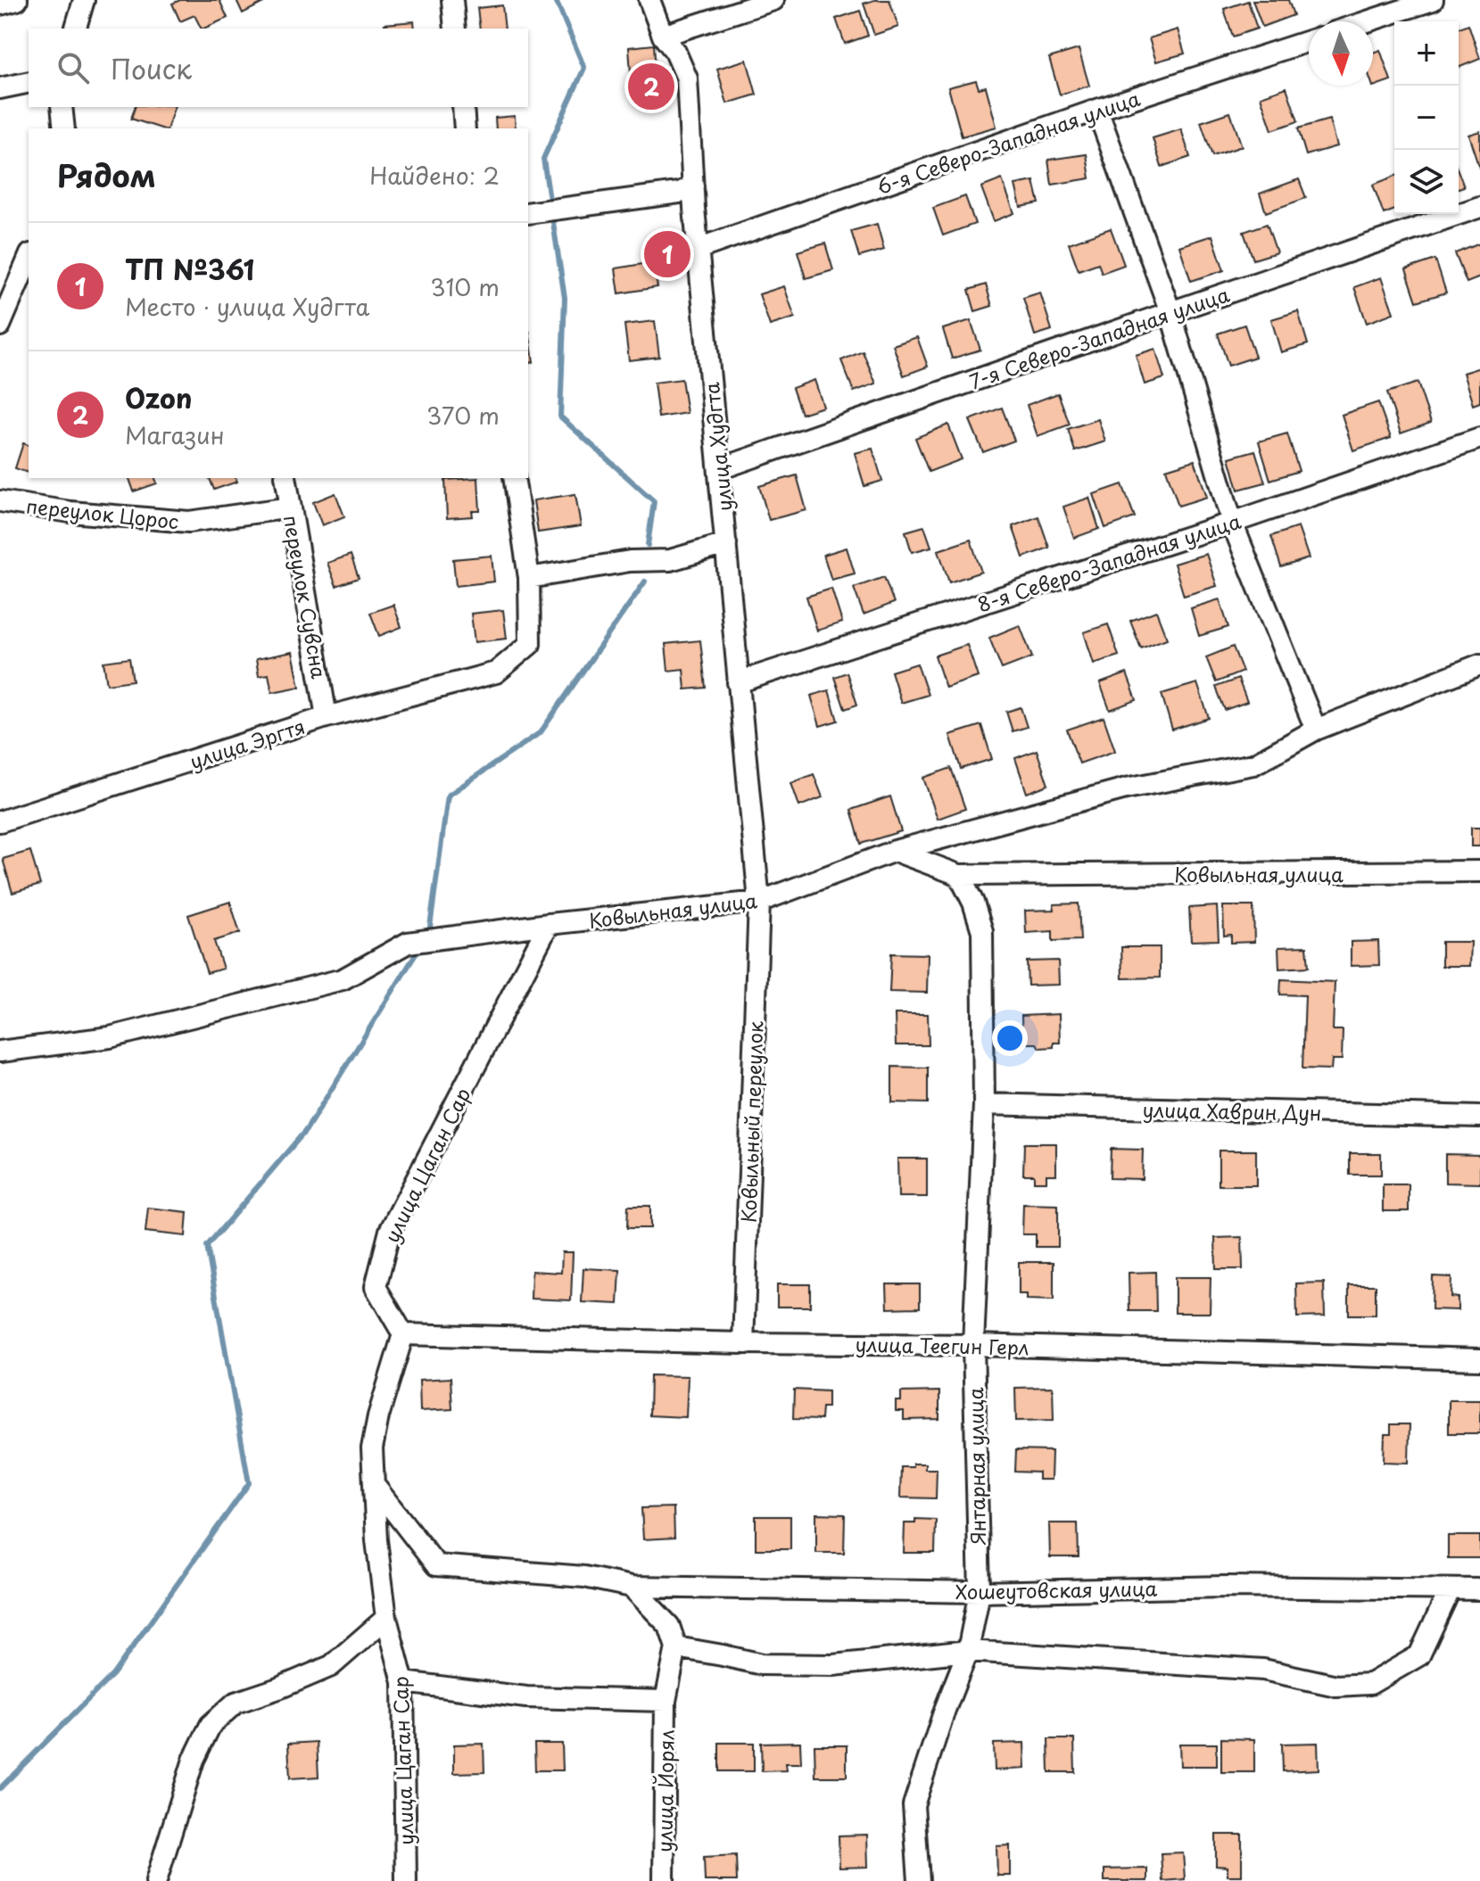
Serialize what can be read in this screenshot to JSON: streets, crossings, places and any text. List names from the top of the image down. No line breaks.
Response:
{"streets":{"street":["6-я Северо-Западная улица","7-я Северо-Западная улица","улица Худгта","переулок Цорос","8-я Северо-Западная улица","переулок Сувсна","улица Эргтя","Ковыльная улица","улица Хаврин Дун","Ковыльный переулок","улица Цаган Сар","улица Теегин Герл","Янтарная улица","Хошеутовская улица","улица Йорял"]},"crossings":[["6-я Северо-Западная улица","улица Худгта"],["7-я Северо-Западная улица","улица Худгта"],["улица Худгта","8-я Северо-Западная улица"],["улица Худгта","Ковыльная улица"],["улица Худгта","Ковыльный переулок"],["переулок Цорос","переулок Сувсна"],["переулок Сувсна","улица Эргтя"],["Ковыльная улица","Ковыльный переулок"],["Ковыльная улица","улица Цаган Сар"],["Ковыльная улица","Янтарная улица"],["улица Хаврин Дун","Янтарная улица"],["Ковыльный переулок","улица Теегин Герл"],["улица Цаган Сар","улица Теегин Герл"],["улица Цаган Сар","Хошеутовская улица"],["улица Теегин Герл","Янтарная улица"],["Янтарная улица","Хошеутовская улица"]],"north":"bottom","page":{"map_buttons":["+","−"],"search":"Поиск","pins":["2","1"],"heading":["Рядом","Найдено: 2"],"list":[{"mark":"1","name":"ТП №361","note":"Место · улица Худгта","value":"310 m"},{"mark":"2","name":"Ozon","note":"Магазин","value":"370 m"}]}}
